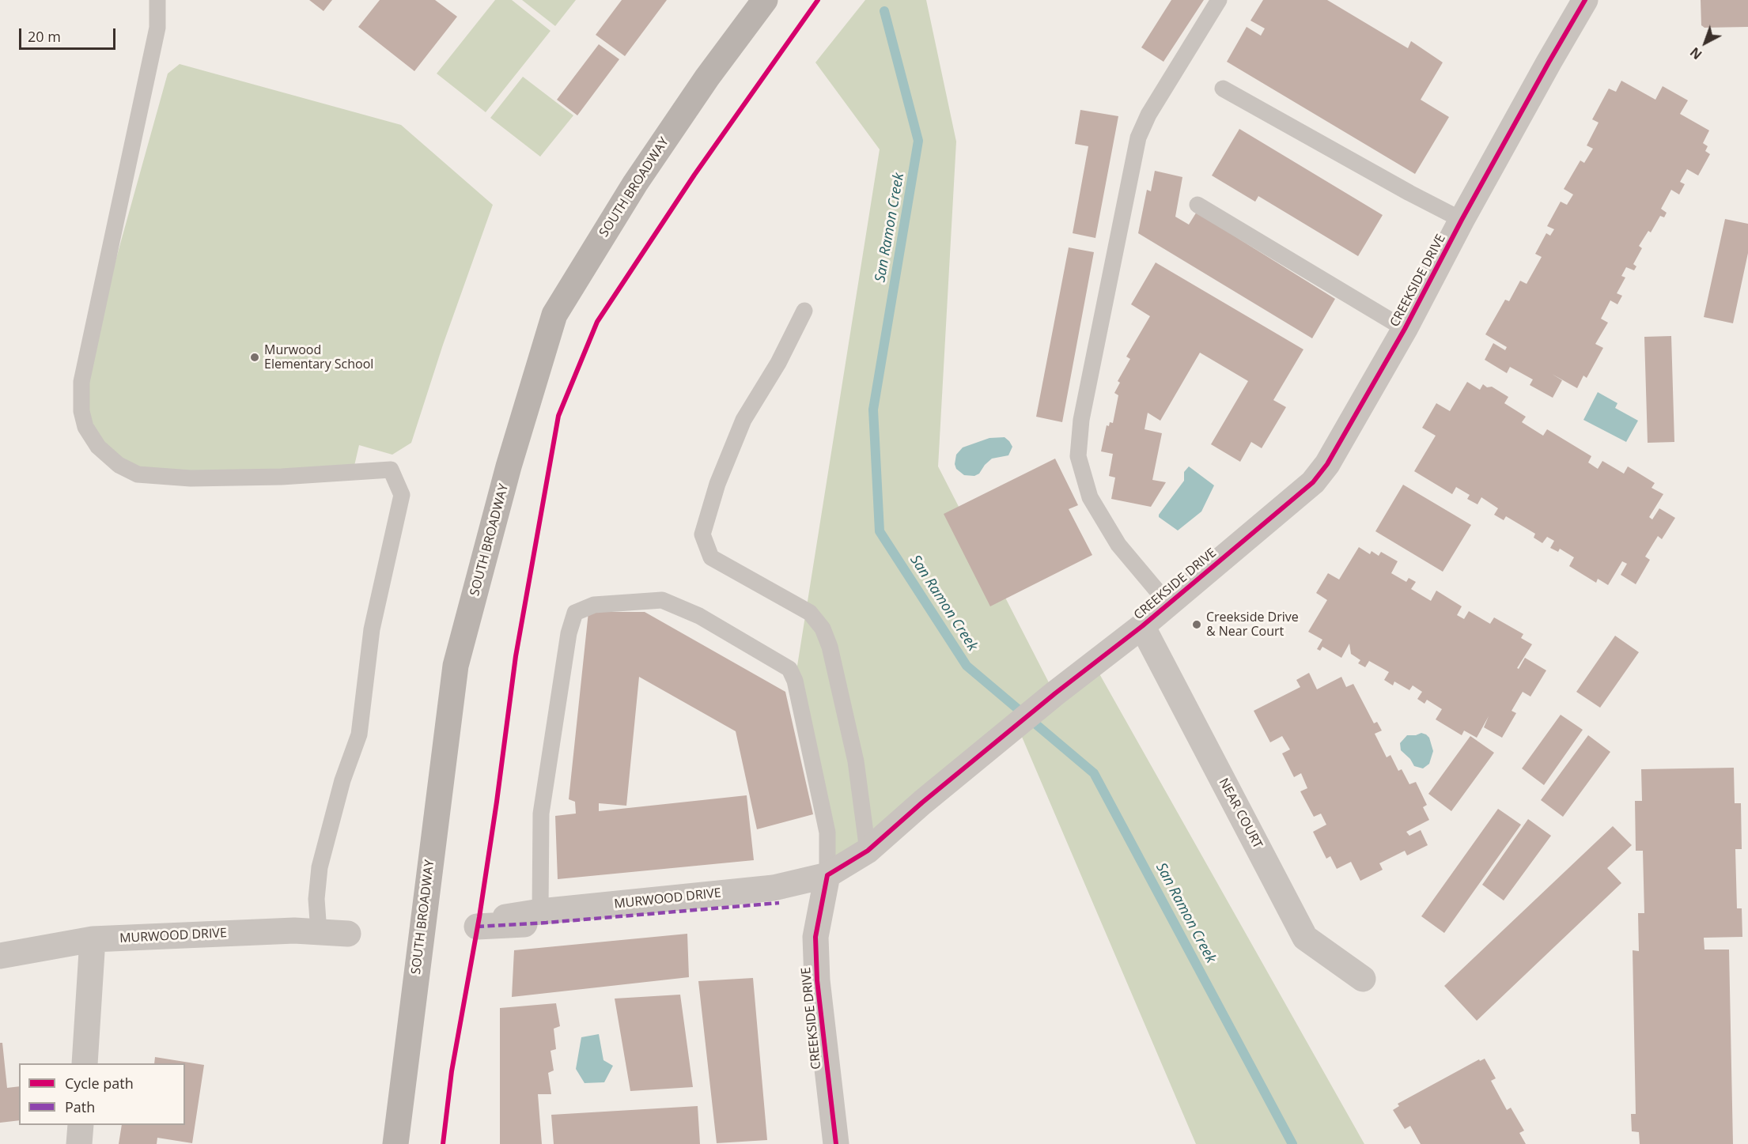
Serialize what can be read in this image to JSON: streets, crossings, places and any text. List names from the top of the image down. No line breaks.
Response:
{"streets":{"main road":["SOUTH BROADWAY"],"street":["CREEKSIDE DRIVE","NEAR COURT","MURWOOD DRIVE"]},"crossings":[["CREEKSIDE DRIVE","NEAR COURT"],["CREEKSIDE DRIVE","MURWOOD DRIVE"]],"water":["San Ramon Creek"],"places":["Murwood Elementary School","Creekside Drive & Near Court"],"legend":["Cycle path","Path"],"scale_bar":"20 m","north":"bottom left"}
